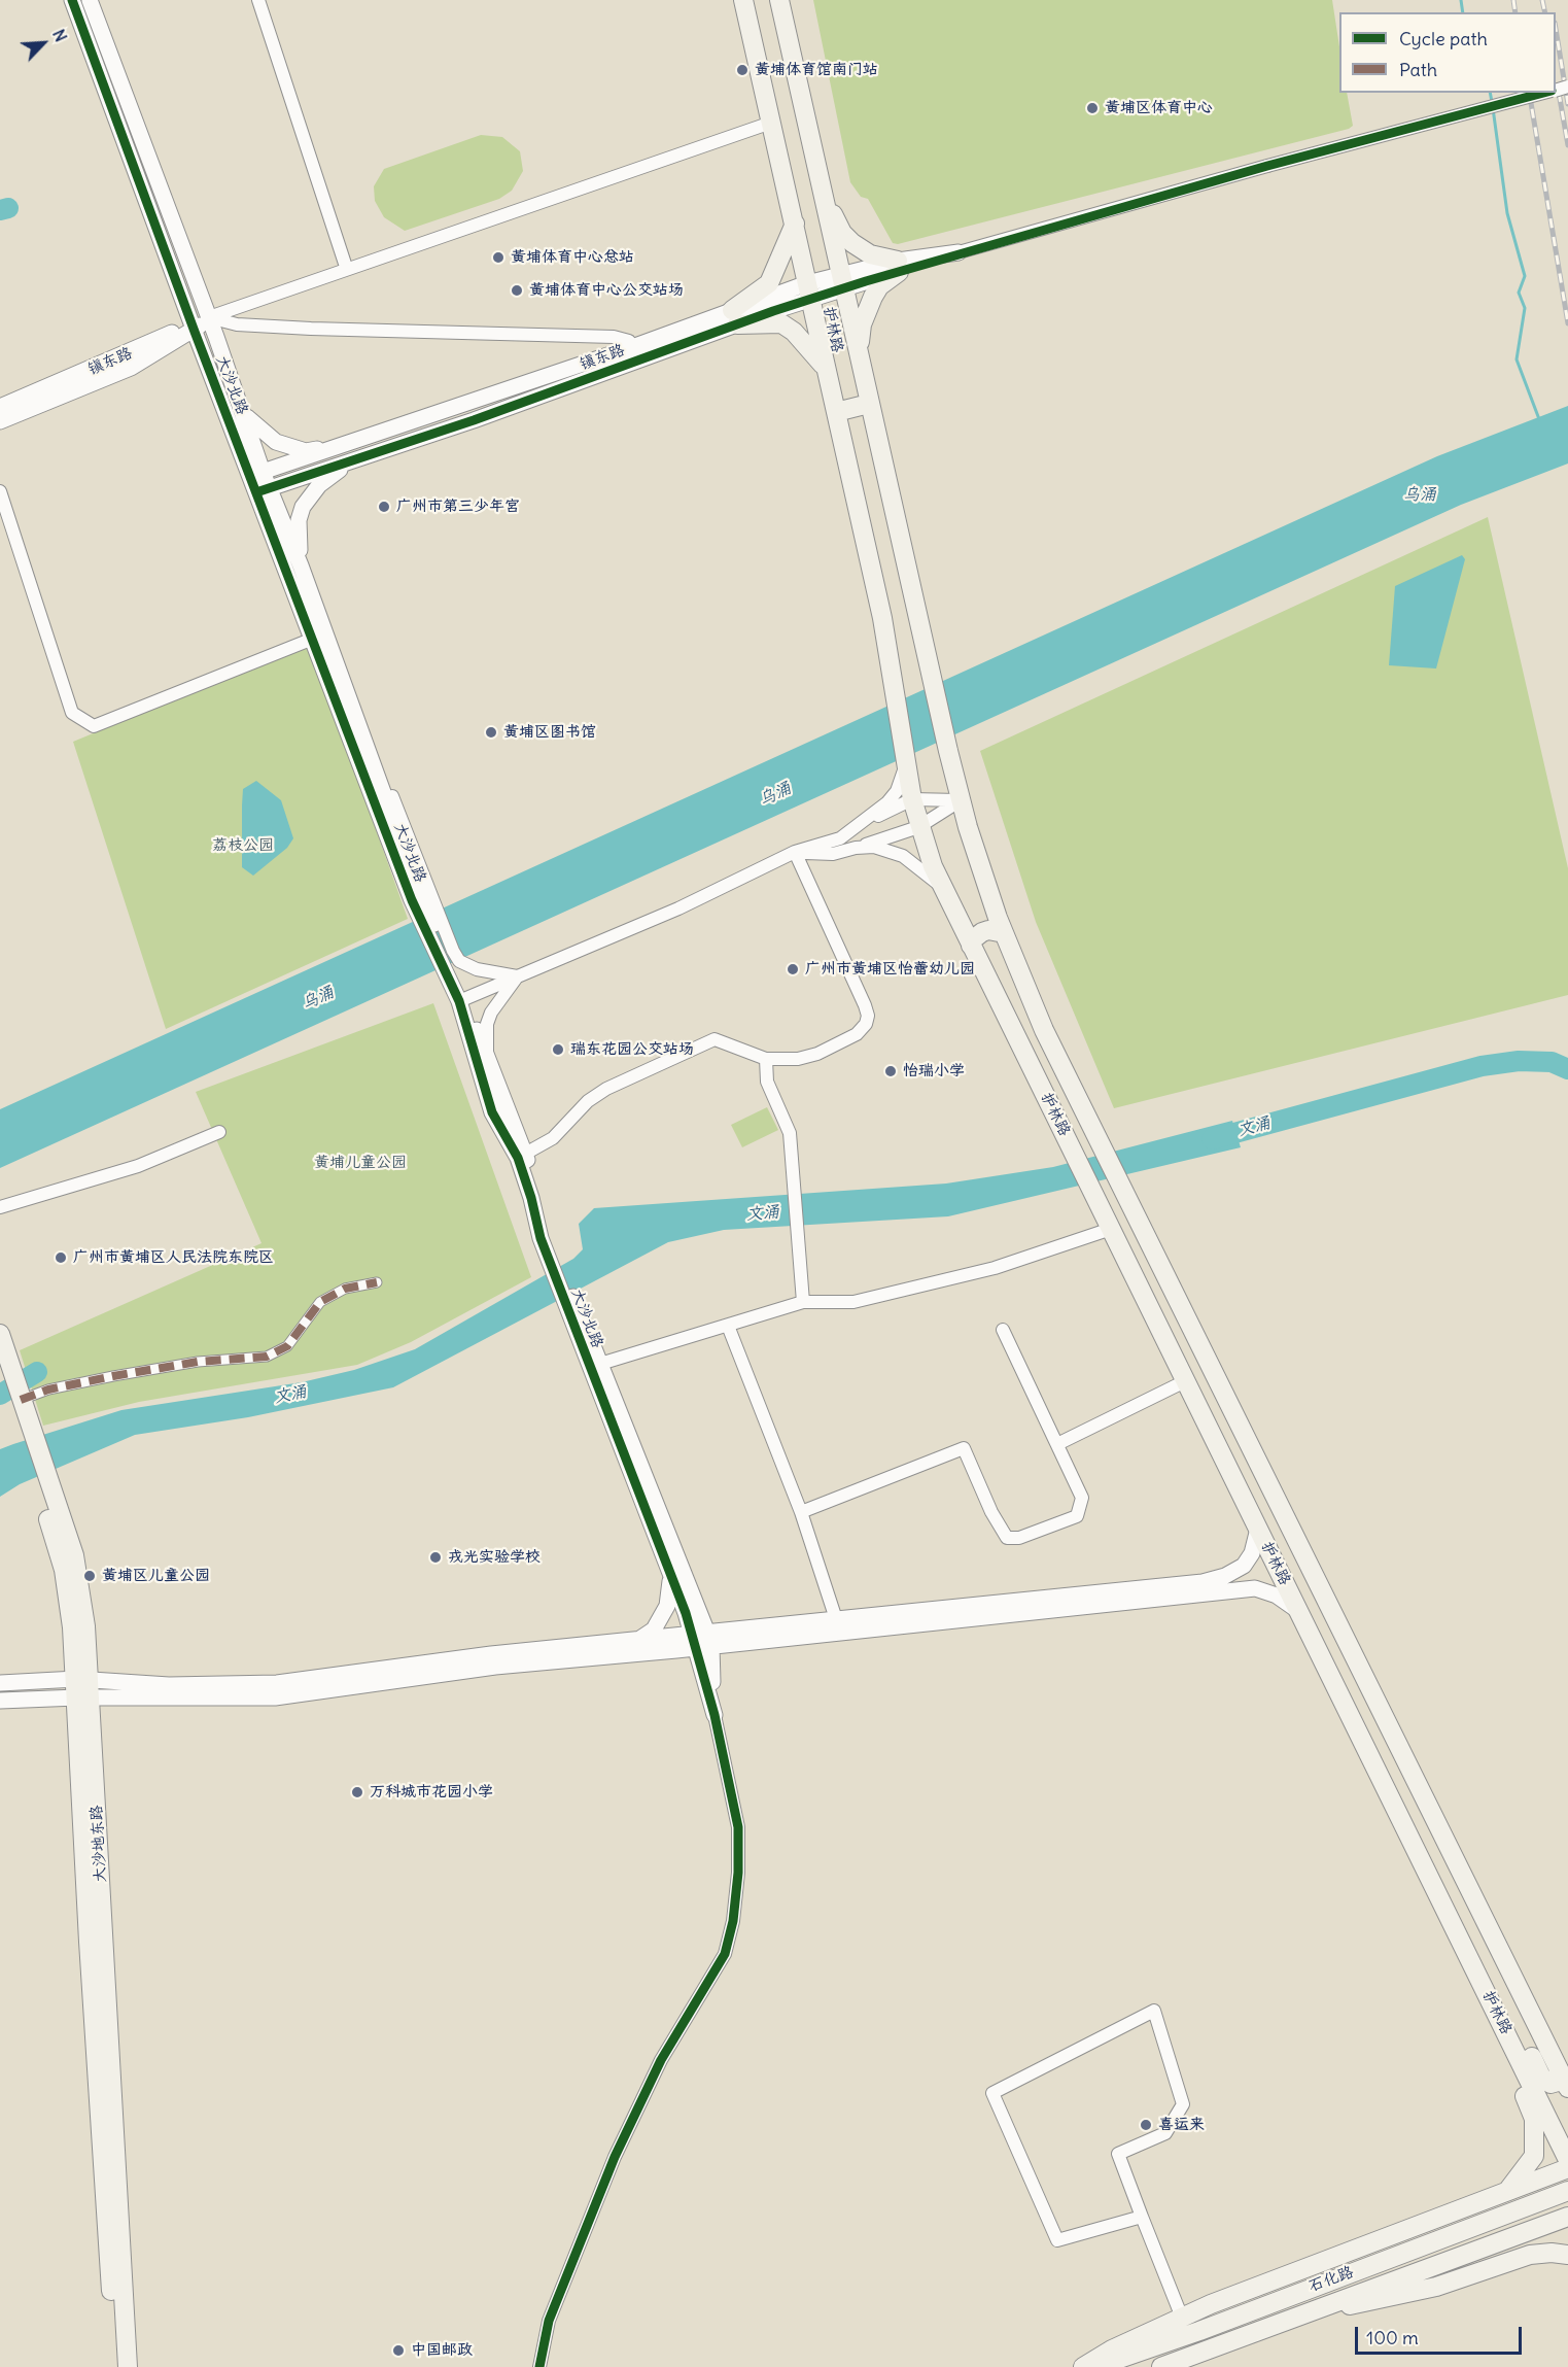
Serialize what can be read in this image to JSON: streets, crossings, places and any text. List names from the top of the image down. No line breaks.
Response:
{"streets":{"main road":["护林路","大沙地东路","石化路"],"street":["镇东路","大沙北路"]},"crossings":[["护林路","镇东路"],["镇东路","大沙北路"]],"water":["乌涌","文涌"],"parks":["荔枝公园","黄埔儿童公园"],"places":["黄埔体育馆南门站","黄埔区体育中心","黄埔体育中心总站","黄埔体育中心公交站场","广州市第三少年宫","黄埔区图书馆","广州市黄埔区怡蕾幼儿园","瑞东花园公交站场","怡瑞小学","广州市黄埔区人民法院东院区","戎光实验学校","黄埔区儿童公园","万科城市花园小学","喜运来","中国邮政"],"legend":["Cycle path","Path"],"scale_bar":"100 m","north":"top right"}
